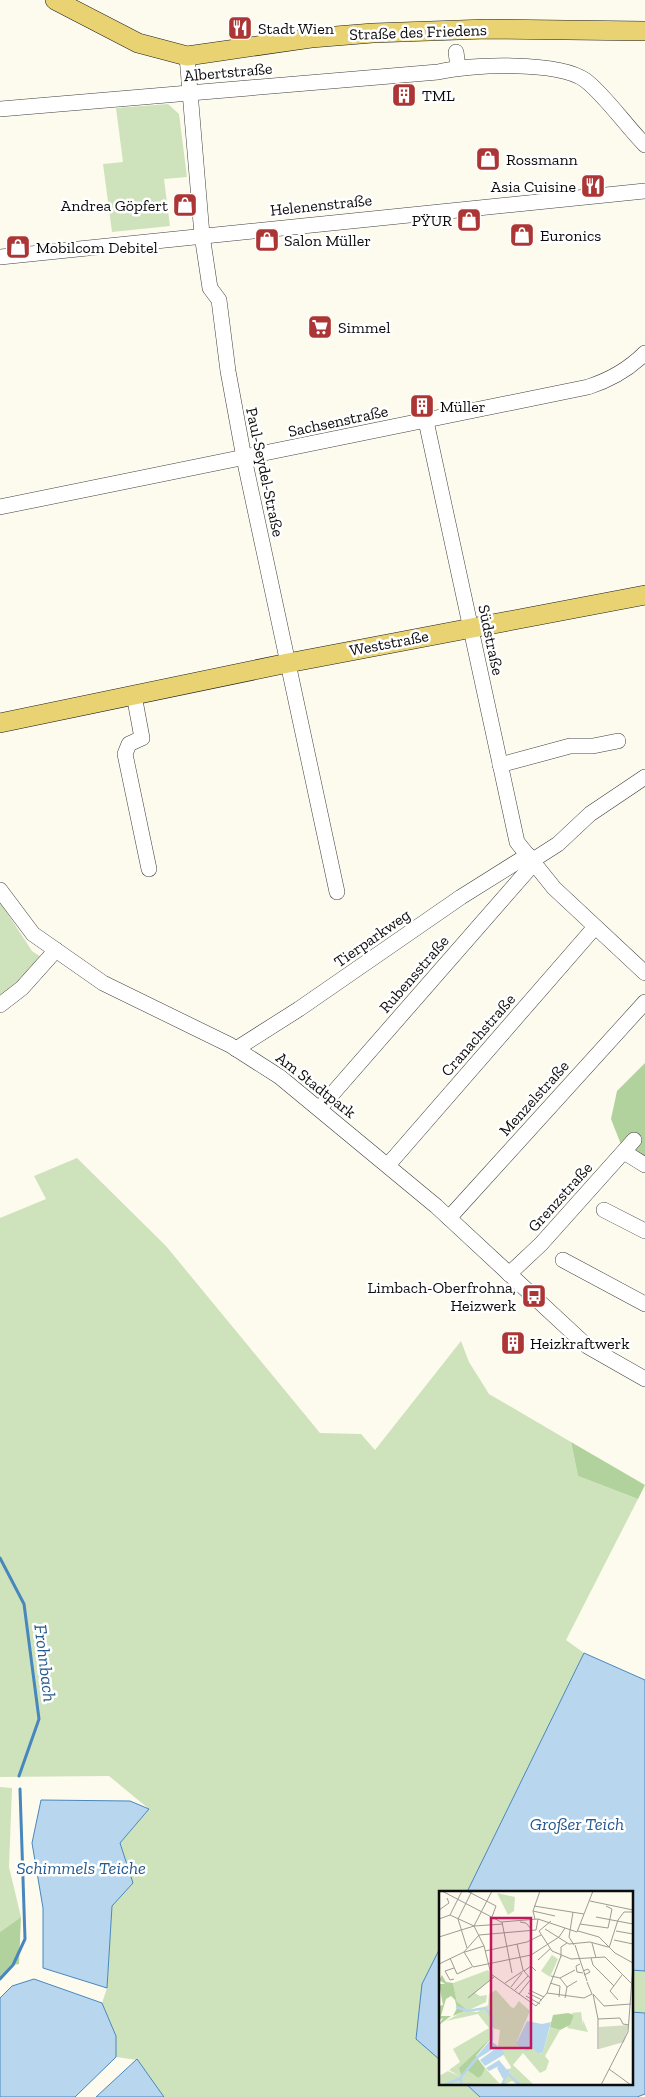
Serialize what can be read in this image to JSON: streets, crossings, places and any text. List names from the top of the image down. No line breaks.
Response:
{"streets":{"main road":["Straße des Friedens","Weststraße"],"street":["Albertstraße","Helenenstraße","Sachsenstraße","Paul-Seydel-Straße","Südstraße","Tierparkweg","Rubensstraße","Cranachstraße","Am Stadtpark","Menzelstraße","Grenzstraße"]},"crossings":[["Straße des Friedens","Paul-Seydel-Straße"],["Albertstraße","Paul-Seydel-Straße"],["Helenenstraße","Paul-Seydel-Straße"],["Sachsenstraße","Paul-Seydel-Straße"],["Sachsenstraße","Südstraße"],["Paul-Seydel-Straße","Weststraße"],["Südstraße","Weststraße"],["Südstraße","Tierparkweg"],["Südstraße","Rubensstraße"],["Südstraße","Cranachstraße"],["Tierparkweg","Rubensstraße"],["Tierparkweg","Am Stadtpark"],["Rubensstraße","Am Stadtpark"],["Cranachstraße","Am Stadtpark"],["Am Stadtpark","Menzelstraße"],["Am Stadtpark","Grenzstraße"]],"water":["Frohnbach","Großer Teich","Schimmels Teiche"],"places":{"restaurant":["Stadt Wien","Asia Cuisine"],"building":["TML","Müller","Heizkraftwerk"],"shop":["Rossmann","Andrea Göpfert","PŸUR","Euronics","Salon Müller","Mobilcom Debitel"],"supermarket":["Simmel"],"bus stop":["Limbach-Oberfrohna, Heizwerk"]}}
